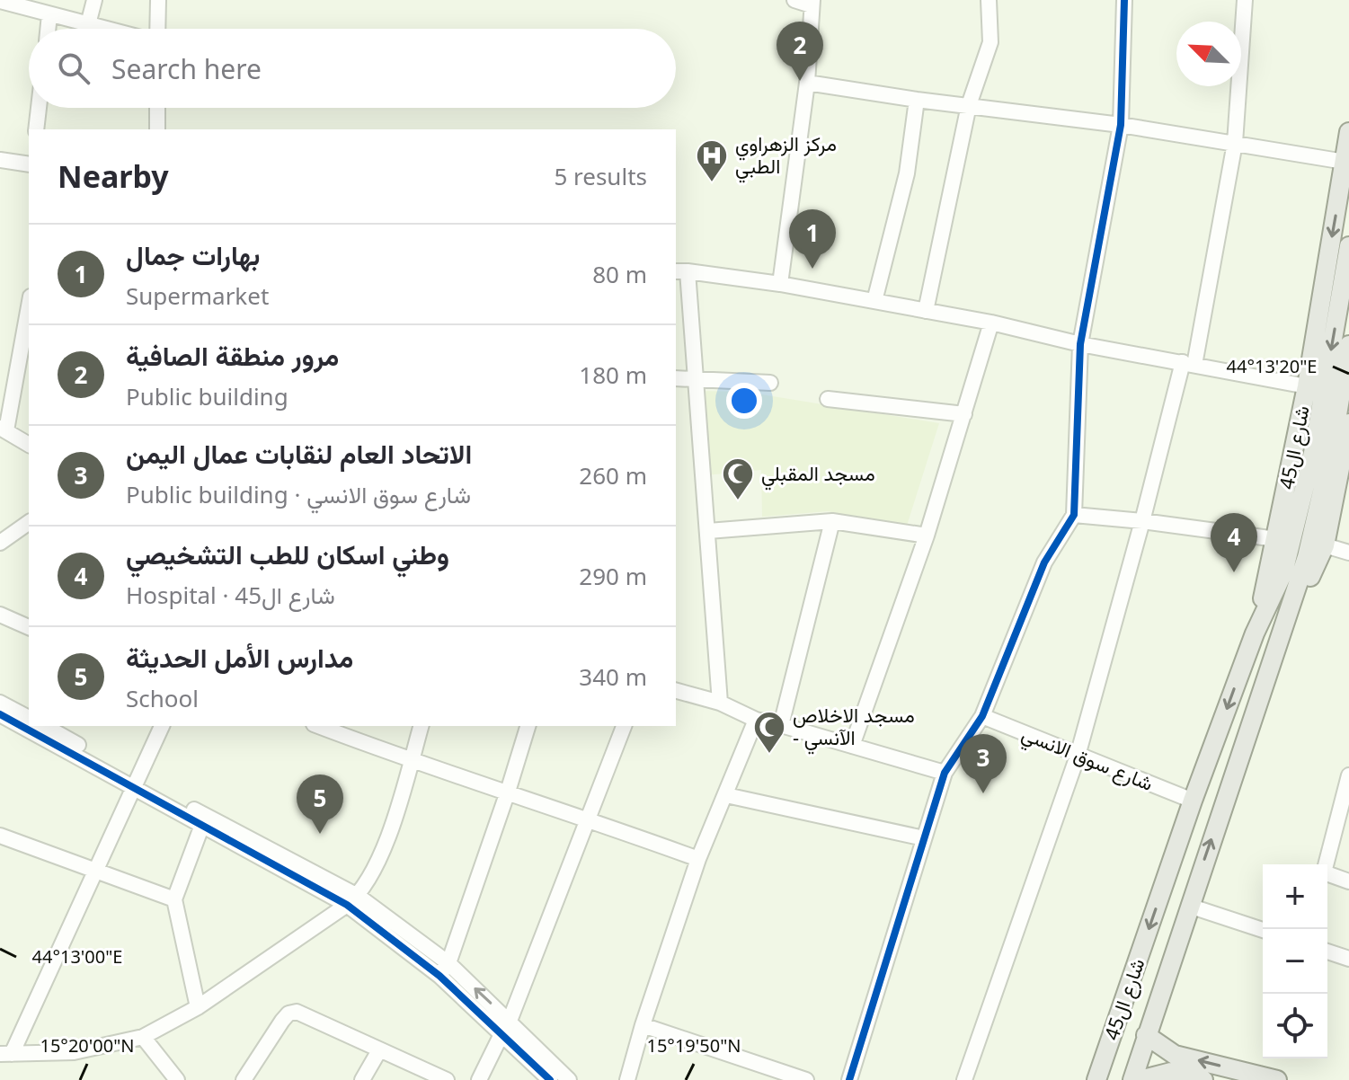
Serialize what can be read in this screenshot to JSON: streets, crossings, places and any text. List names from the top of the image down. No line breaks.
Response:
{"streets":{"main road":["شارع ال45"],"street":["شارع سوق الانسي"]},"crossings":[["شارع ال45","شارع سوق الانسي"]],"places":{"hospital":["مركز الزهراوي الطبي"],"mosque":["مسجد المقبلي","مسجد الاخلاص - الآنسي"]},"north":"top left","page":{"pins":["2","1","4","3","5"],"search":"Search here","heading":["Nearby","5 results"],"list":[{"mark":"1","name":"بهارات جمال","note":"Supermarket","value":"80 m"},{"mark":"2","name":"مرور منطقة الصافية","note":"Public building","value":"180 m"},{"mark":"3","name":"الاتحاد العام لنقابات عمال اليمن","note":"Public building · شارع سوق الانسي","value":"260 m"},{"mark":"4","name":"وطني اسكان للطب التشخيصي","note":"Hospital · شارع ال45","value":"290 m"},{"mark":"5","name":"مدارس الأمل الحديثة","note":"School","value":"340 m"}],"map_buttons":["+","−"]},"coordinates":["44°13'20\"E","44°13'00\"E","15°20'00\"N","15°19'50\"N"]}
